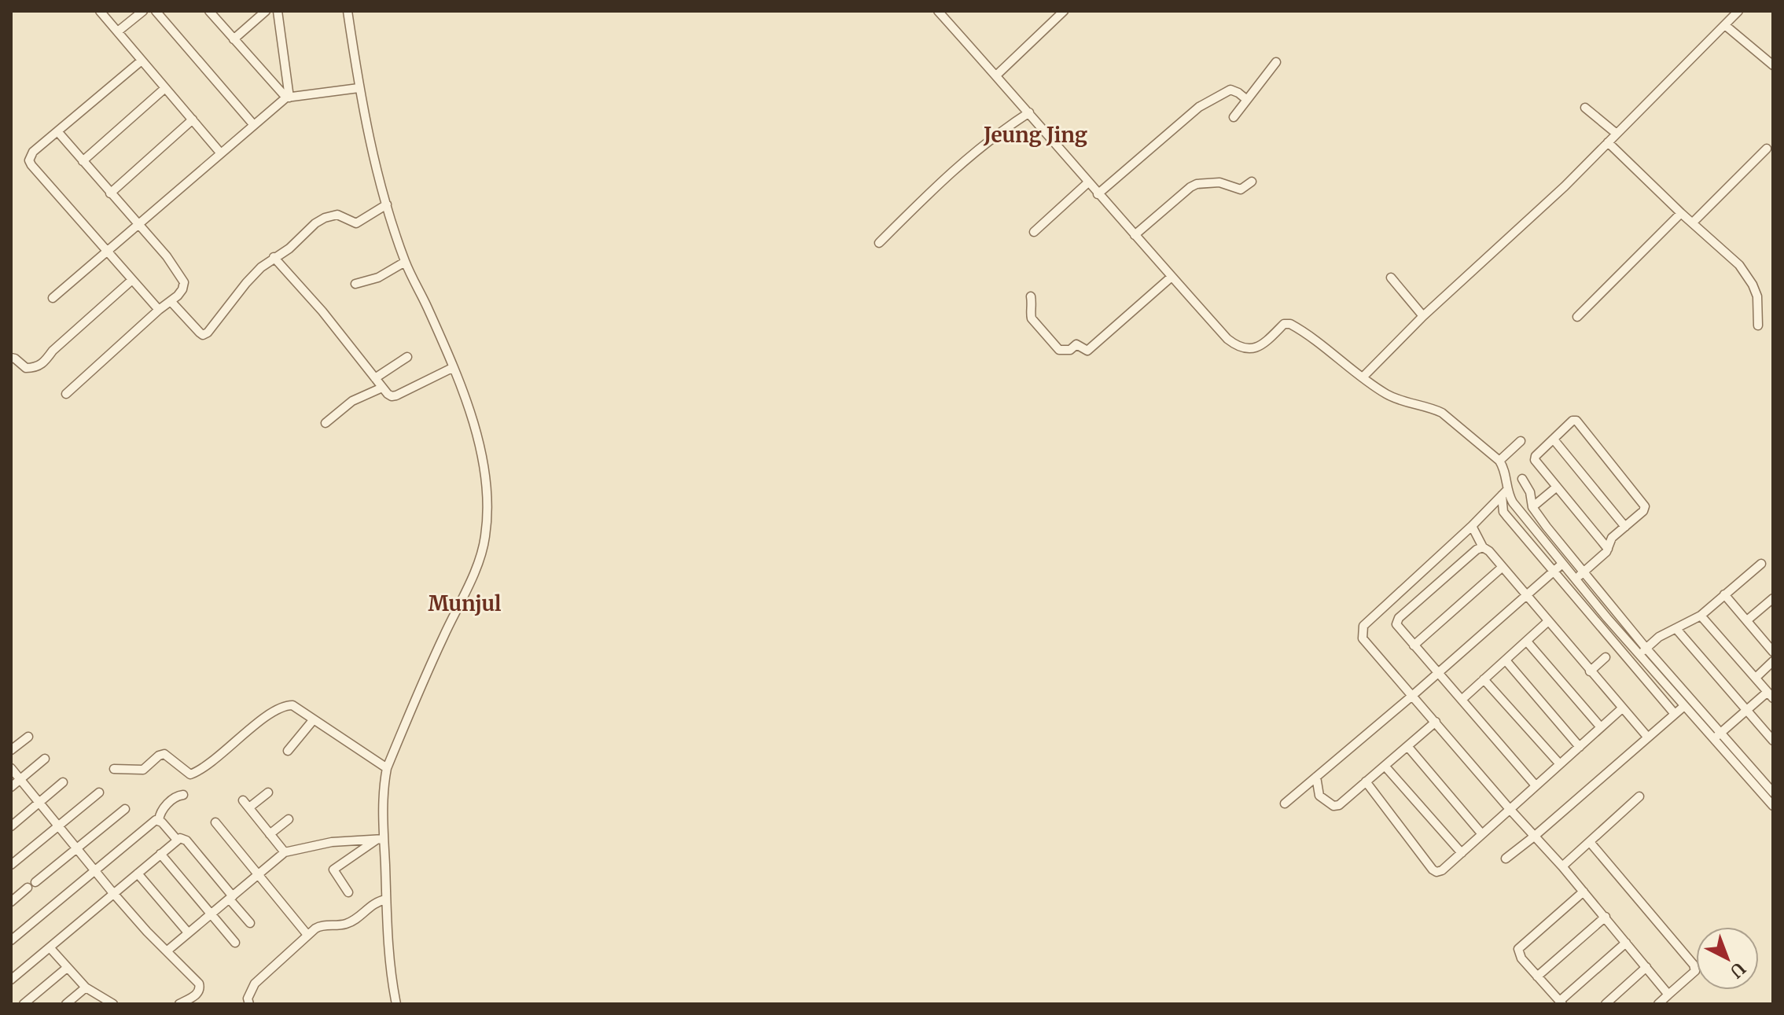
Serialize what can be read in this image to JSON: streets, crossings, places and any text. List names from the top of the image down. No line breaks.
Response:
{"districts":["Jeung Jing","Munjul"],"north":"bottom right"}
